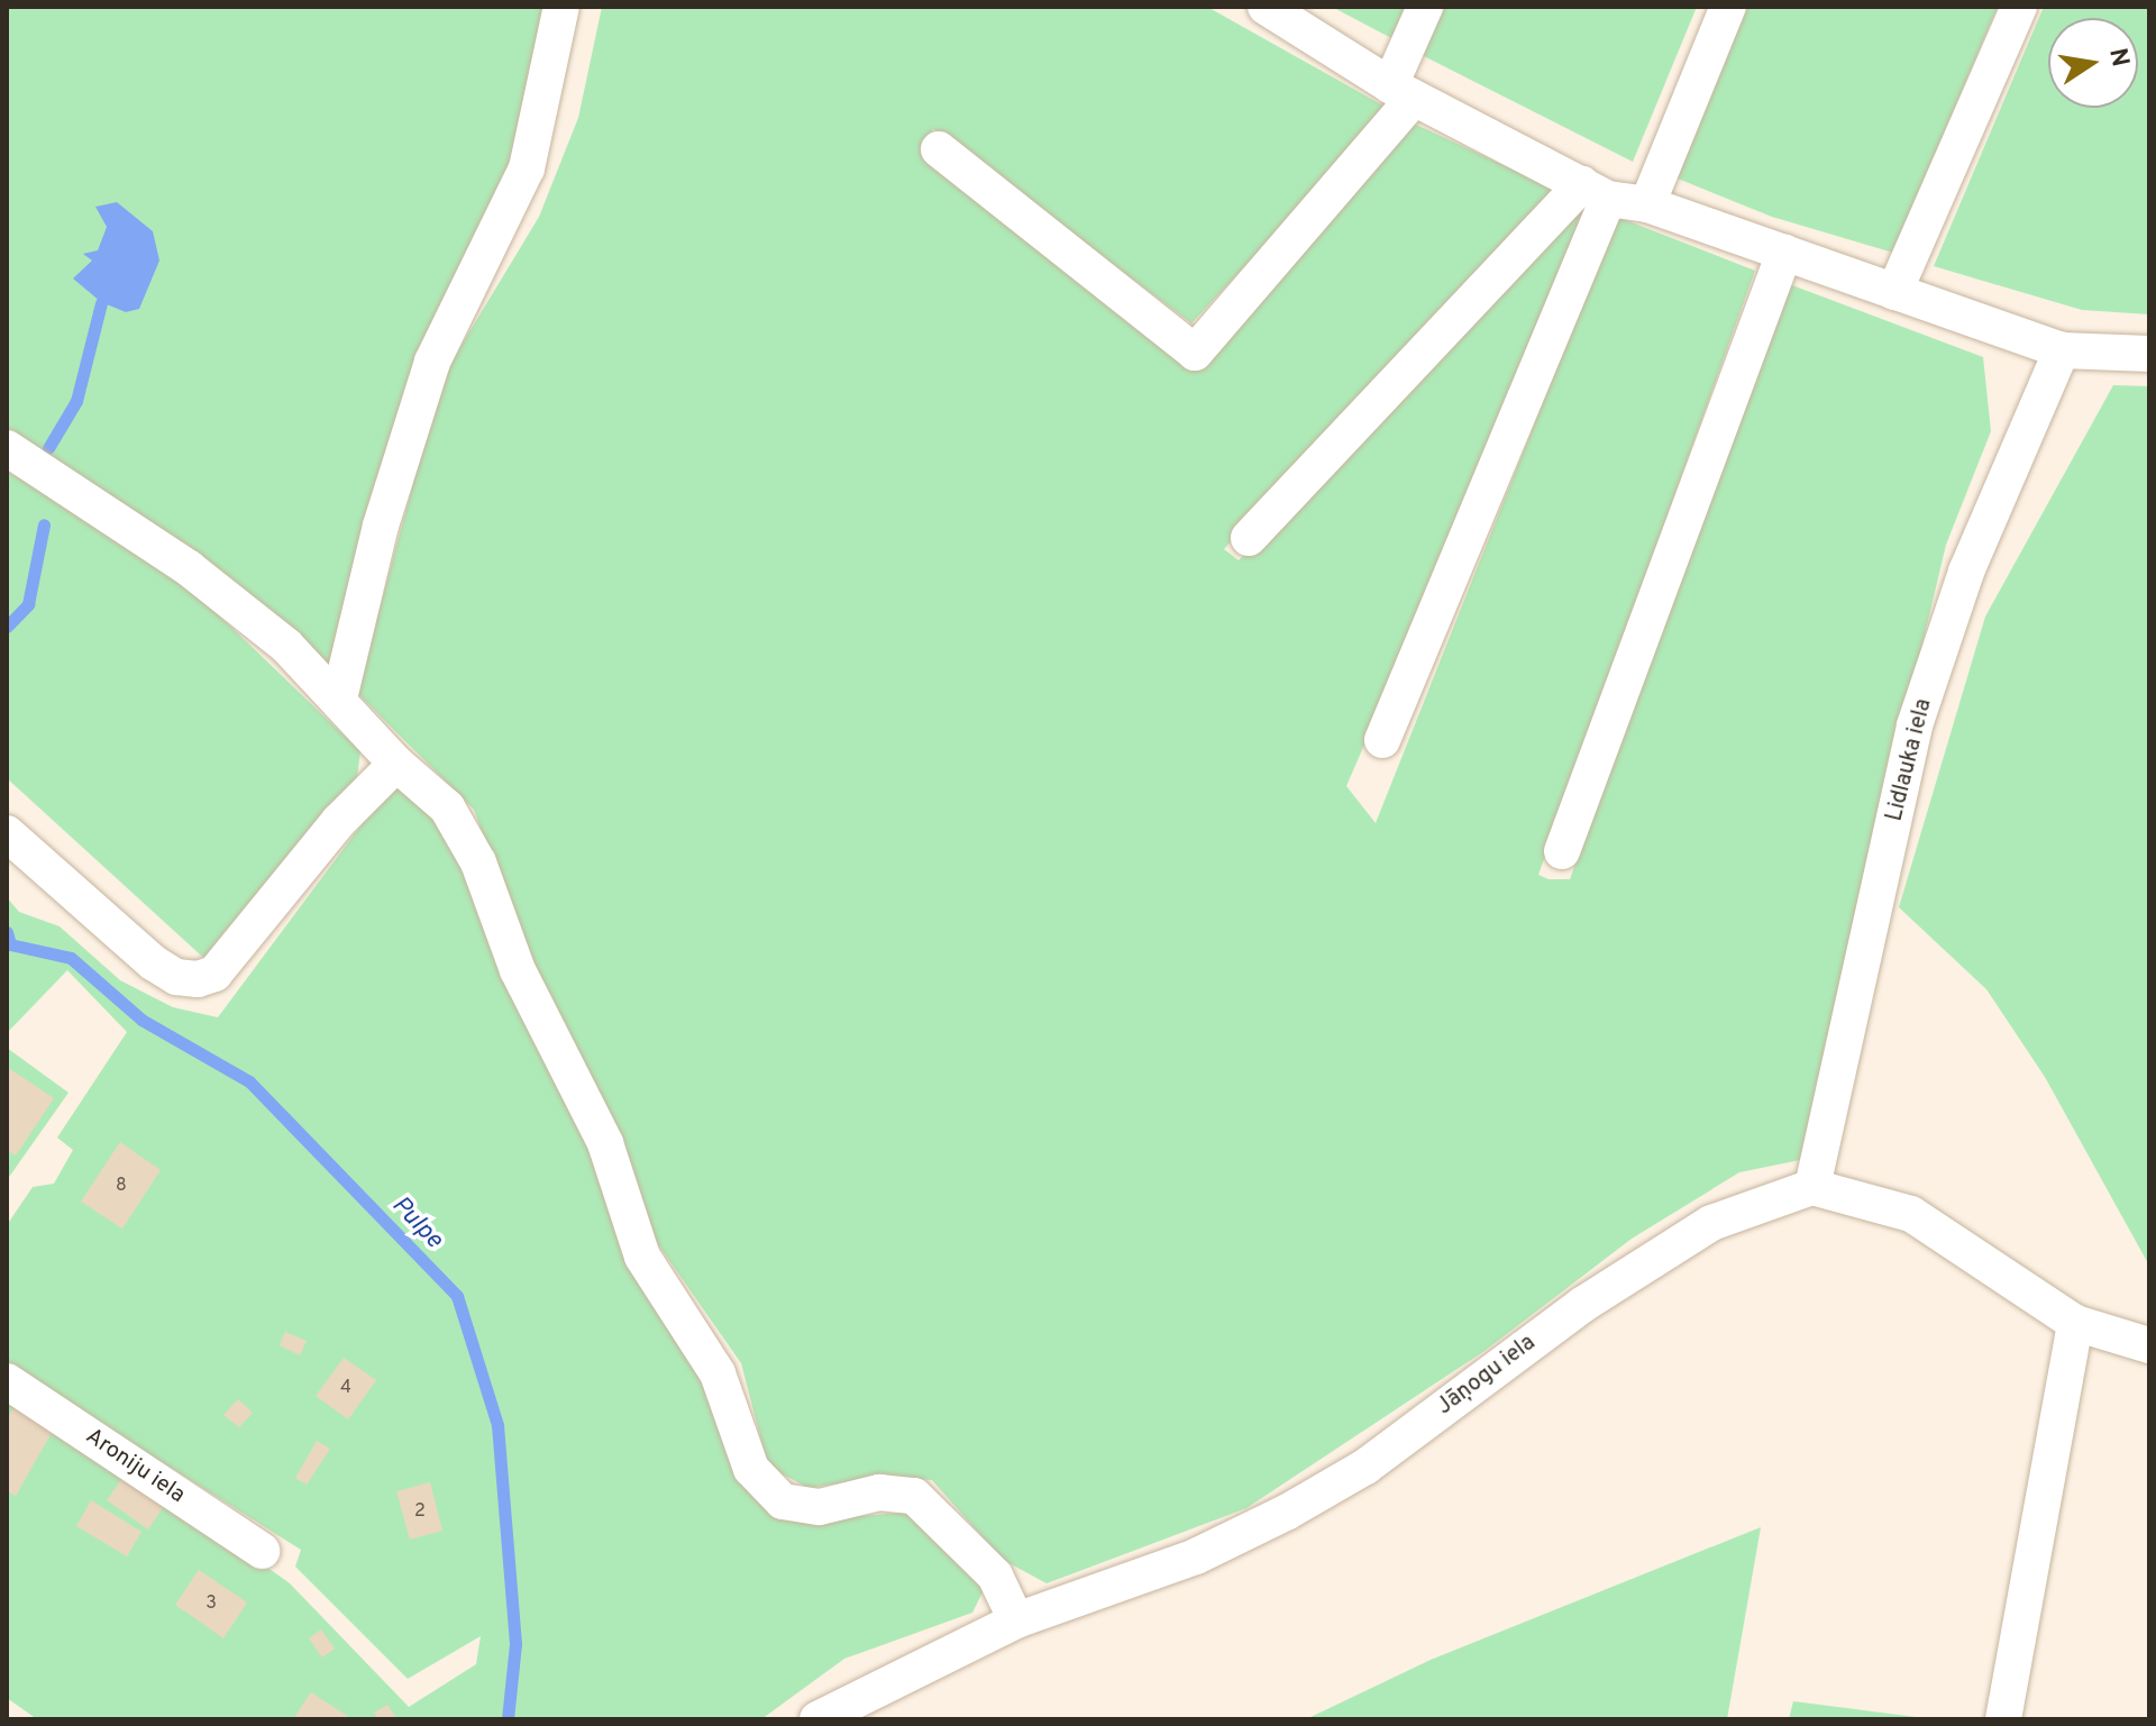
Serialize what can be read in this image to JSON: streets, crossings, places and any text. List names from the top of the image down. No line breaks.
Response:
{"streets":{"street":["Lidlauka iela","Jāņogu iela","Aroniju iela"]},"crossings":[["Lidlauka iela","Jāņogu iela"]],"water":["Pulpe"],"house_numbers":["8","4","2","3"],"north":"right"}
